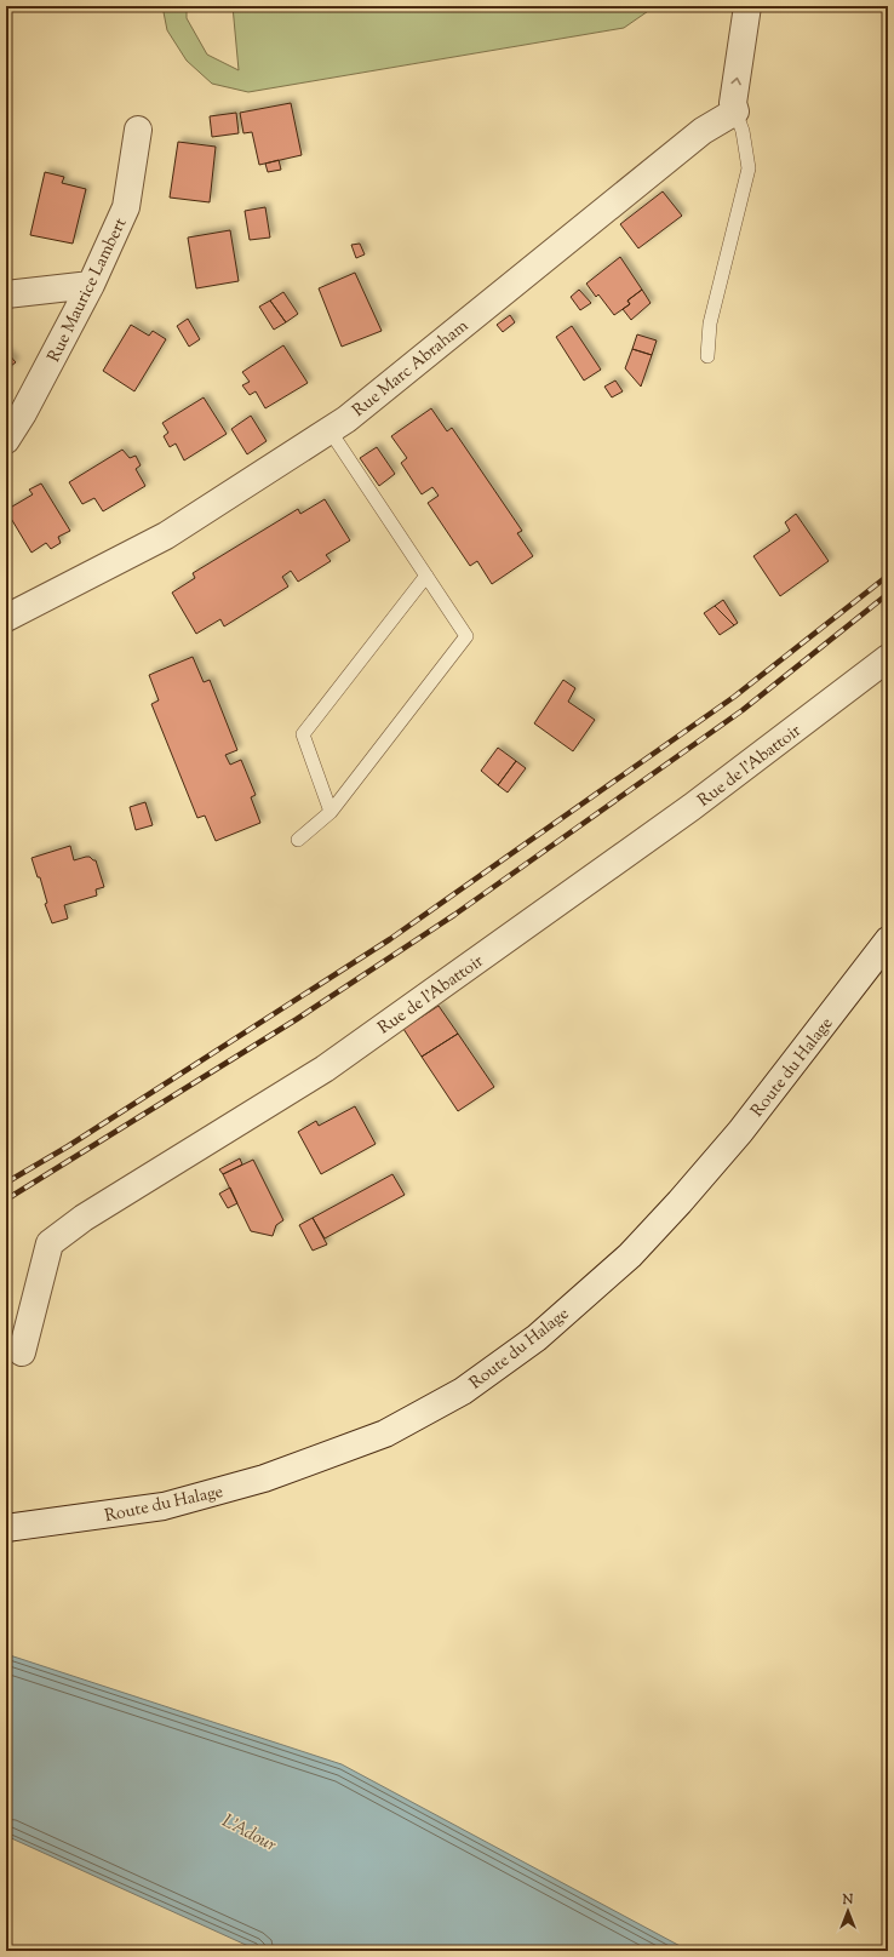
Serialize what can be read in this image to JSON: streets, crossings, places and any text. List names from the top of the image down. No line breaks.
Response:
{"streets":{"street":["Rue Maurice Lambert","Rue Marc Abraham","Rue de l'Abattoir","Route du Halage"]},"water":["L'Adour"],"north":"top"}
